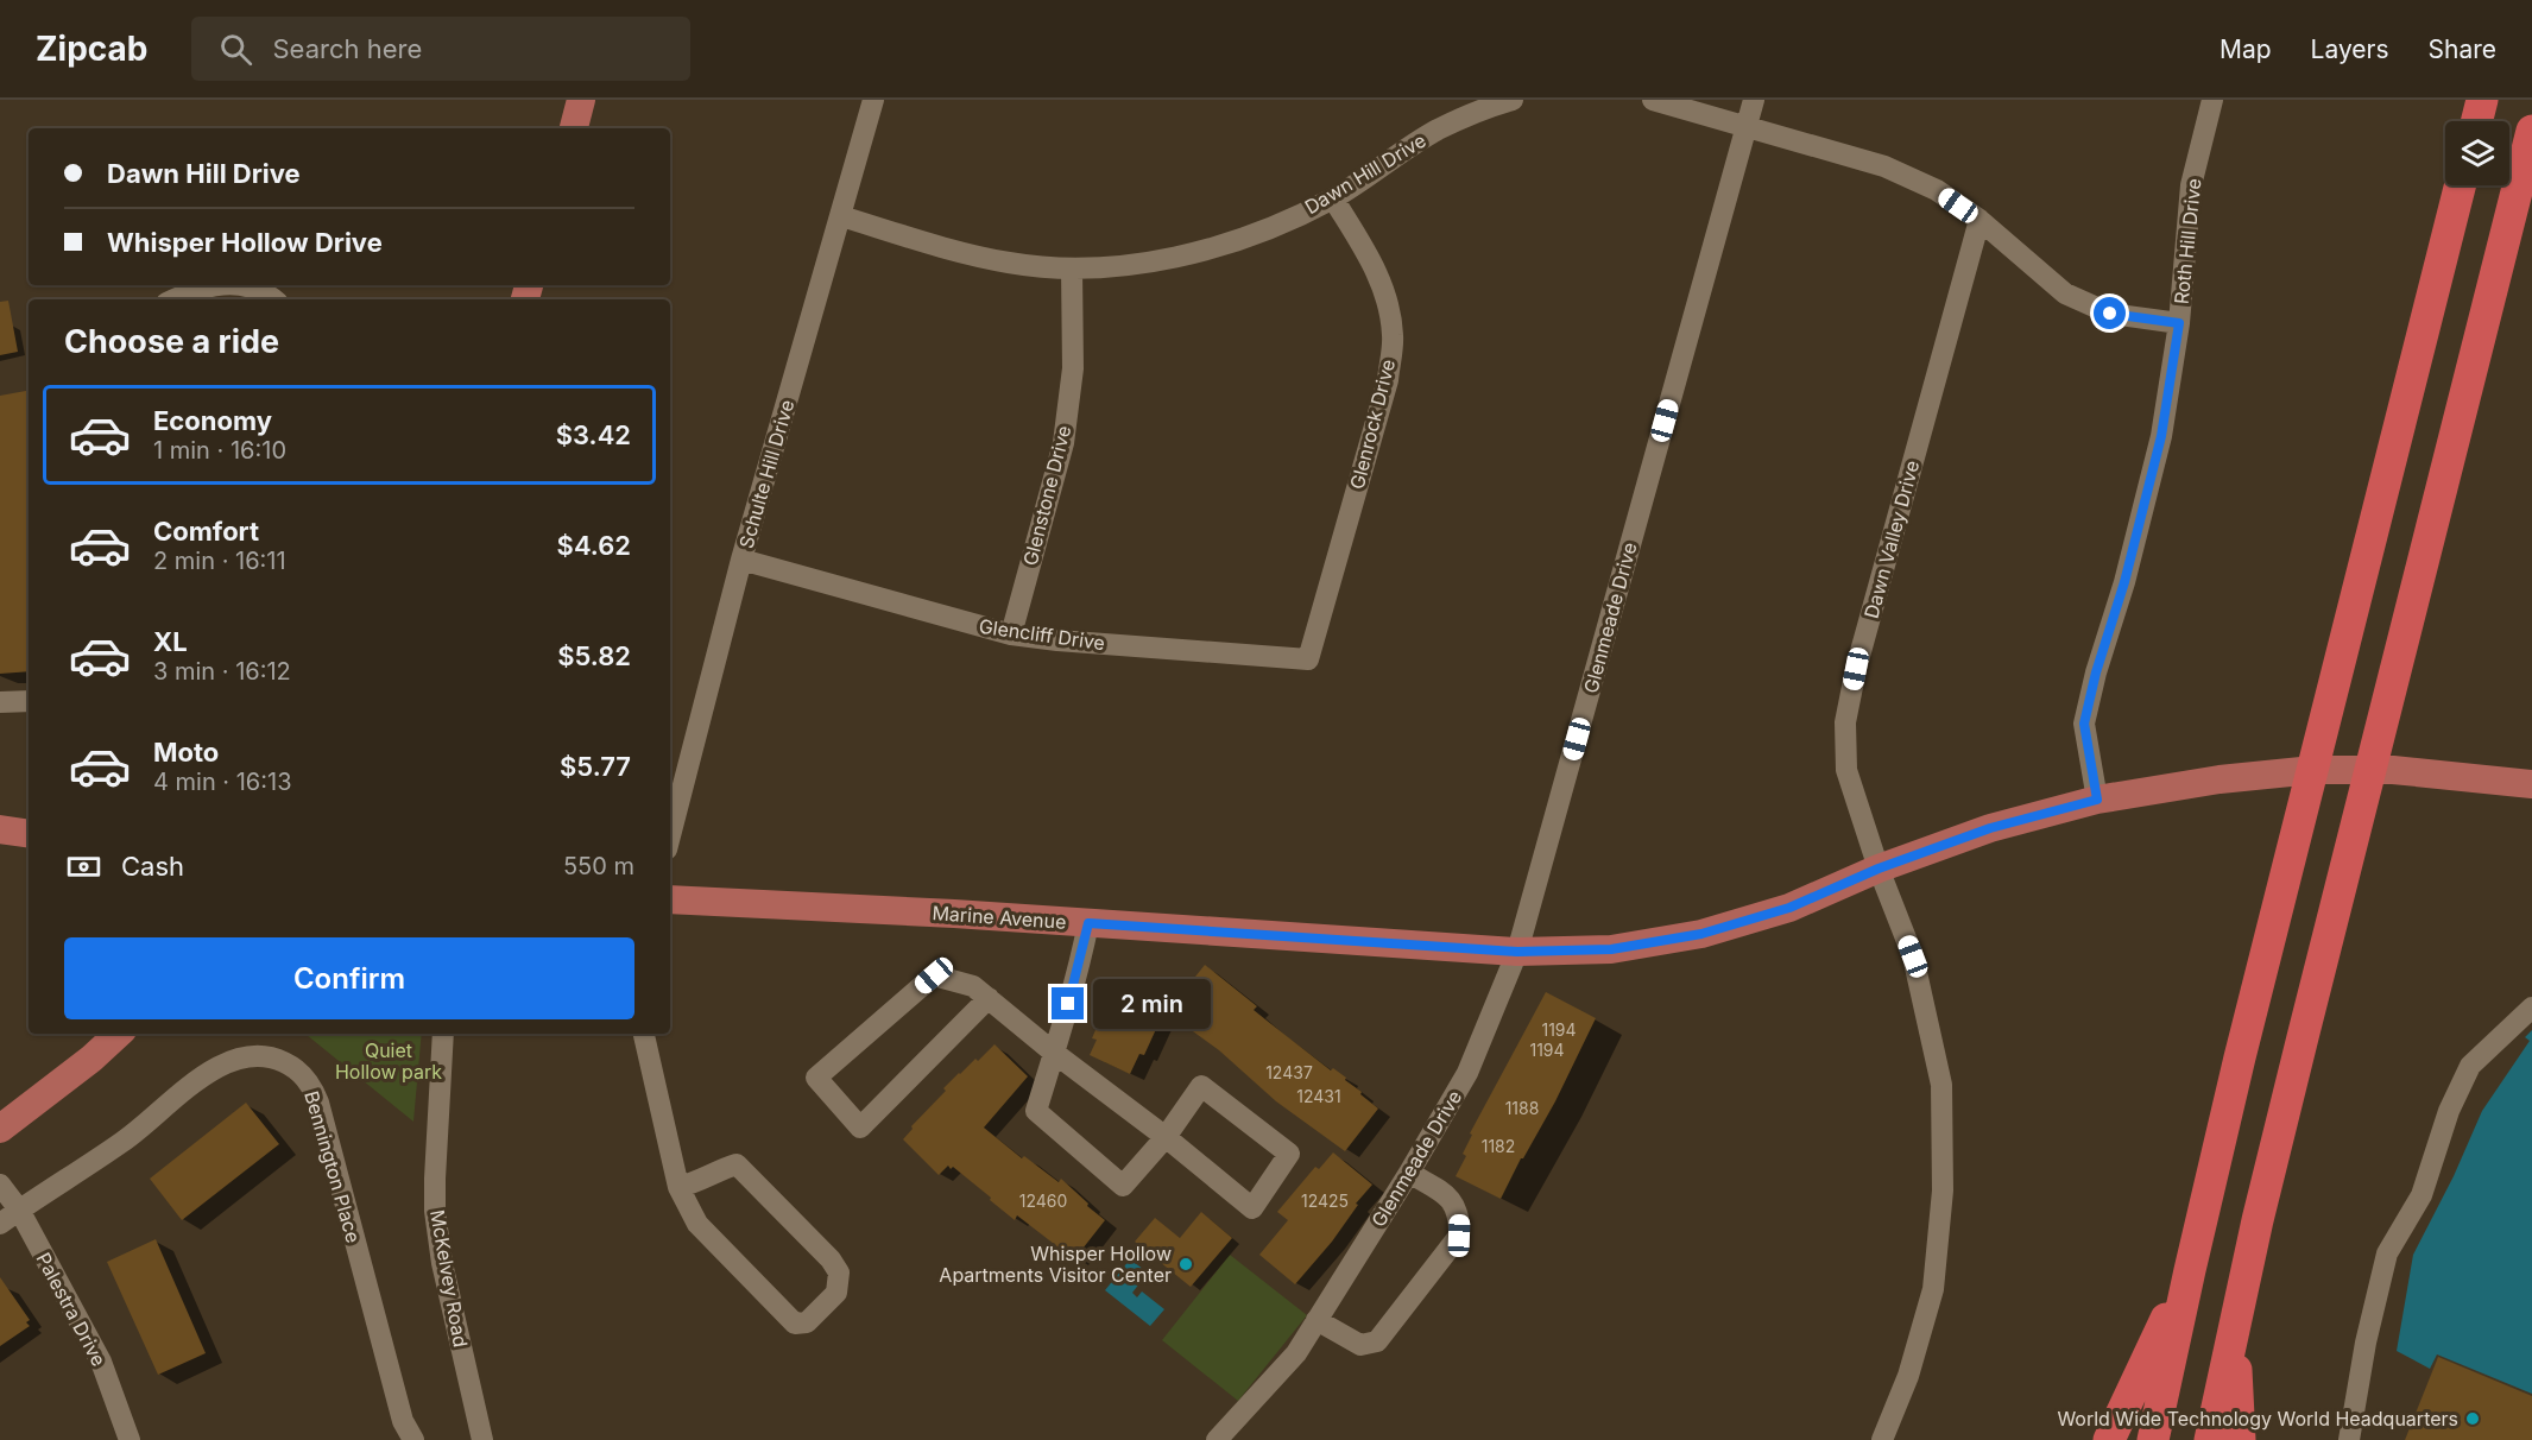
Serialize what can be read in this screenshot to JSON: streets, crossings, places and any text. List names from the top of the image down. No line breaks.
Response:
{"streets":{"main road":["Marine Avenue"],"street":["Dawn Hill Drive","Roth Hill Drive","Glenrock Drive","Schulte Hill Drive","Glenstone Drive","Dawn Valley Drive","Glenmeade Drive","Glencliff Drive","Bennington Place","McKelvey Road","Palestra Drive"]},"crossings":[["Dawn Hill Drive","Glenrock Drive"],["Dawn Hill Drive","Schulte Hill Drive"],["Dawn Hill Drive","Glenstone Drive"],["Roth Hill Drive","Marine Avenue"],["Glenrock Drive","Glencliff Drive"],["Schulte Hill Drive","Glencliff Drive"],["Glenstone Drive","Glencliff Drive"],["Dawn Valley Drive","Marine Avenue"],["Glenmeade Drive","Marine Avenue"],["Bennington Place","Palestra Drive"]],"parks":["Quiet Hollow park"],"places":["Whisper Hollow Apartments Visitor Center","World Wide Technology World Headquarters"],"house_numbers":["1194","1194","12437","12431","1188","1182","12460","12425"],"page":{"header":"Zipcab","search":"Search here","nav":["Map","Layers","Share"],"banner":["Dawn Hill Drive","Whisper Hollow Drive"],"heading":"Choose a ride","list":[{"name":"Economy","note":"1 min · 16:10","value":"$3.42"},{"name":"Comfort","note":"2 min · 16:11","value":"$4.62"},{"name":"XL","note":"3 min · 16:12","value":"$5.82"},{"name":"Moto","note":"4 min · 16:13","value":"$5.77"}],"pay":["Cash","550 m"],"buttons":"Confirm","bubble":"2 min"}}
